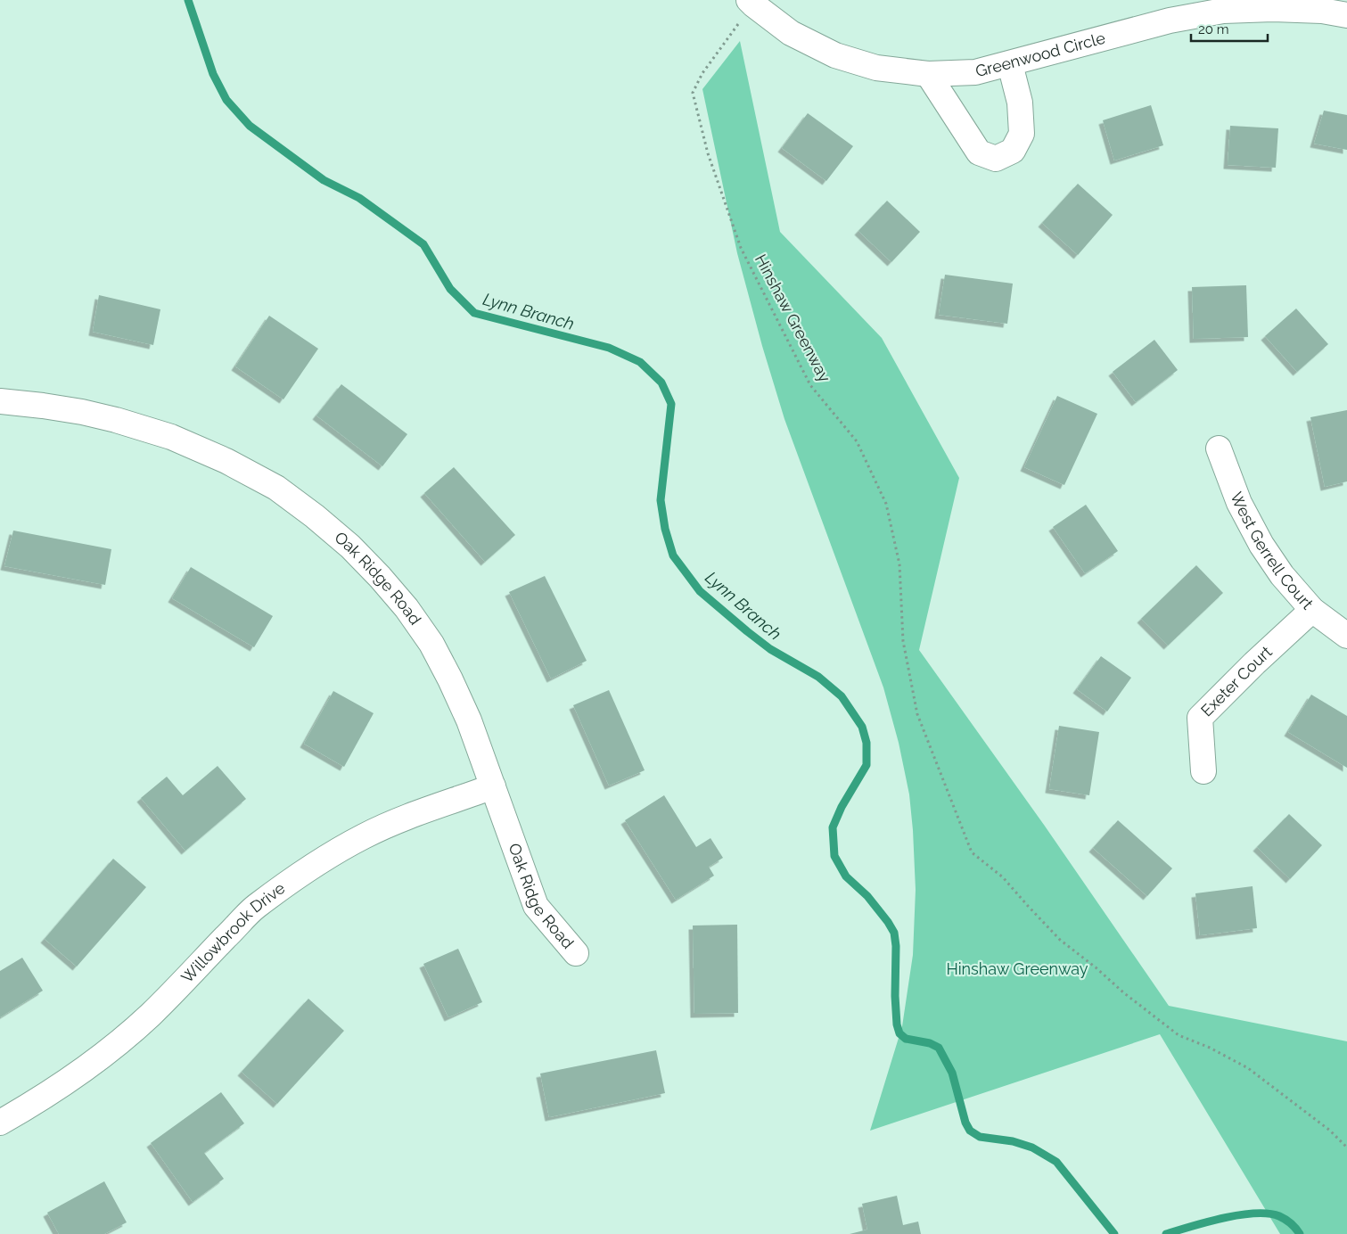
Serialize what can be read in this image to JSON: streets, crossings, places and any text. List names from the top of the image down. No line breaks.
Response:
{"streets":{"street":["Greenwood Circle","West Gerrell Court","Oak Ridge Road","Exeter Court","Willowbrook Drive"],"path":["Hinshaw Greenway"]},"crossings":[["Greenwood Circle","Hinshaw Greenway"],["West Gerrell Court","Exeter Court"],["Oak Ridge Road","Willowbrook Drive"]],"water":["Lynn Branch"],"parks":["Hinshaw Greenway"],"scale_bar":"20 m"}
